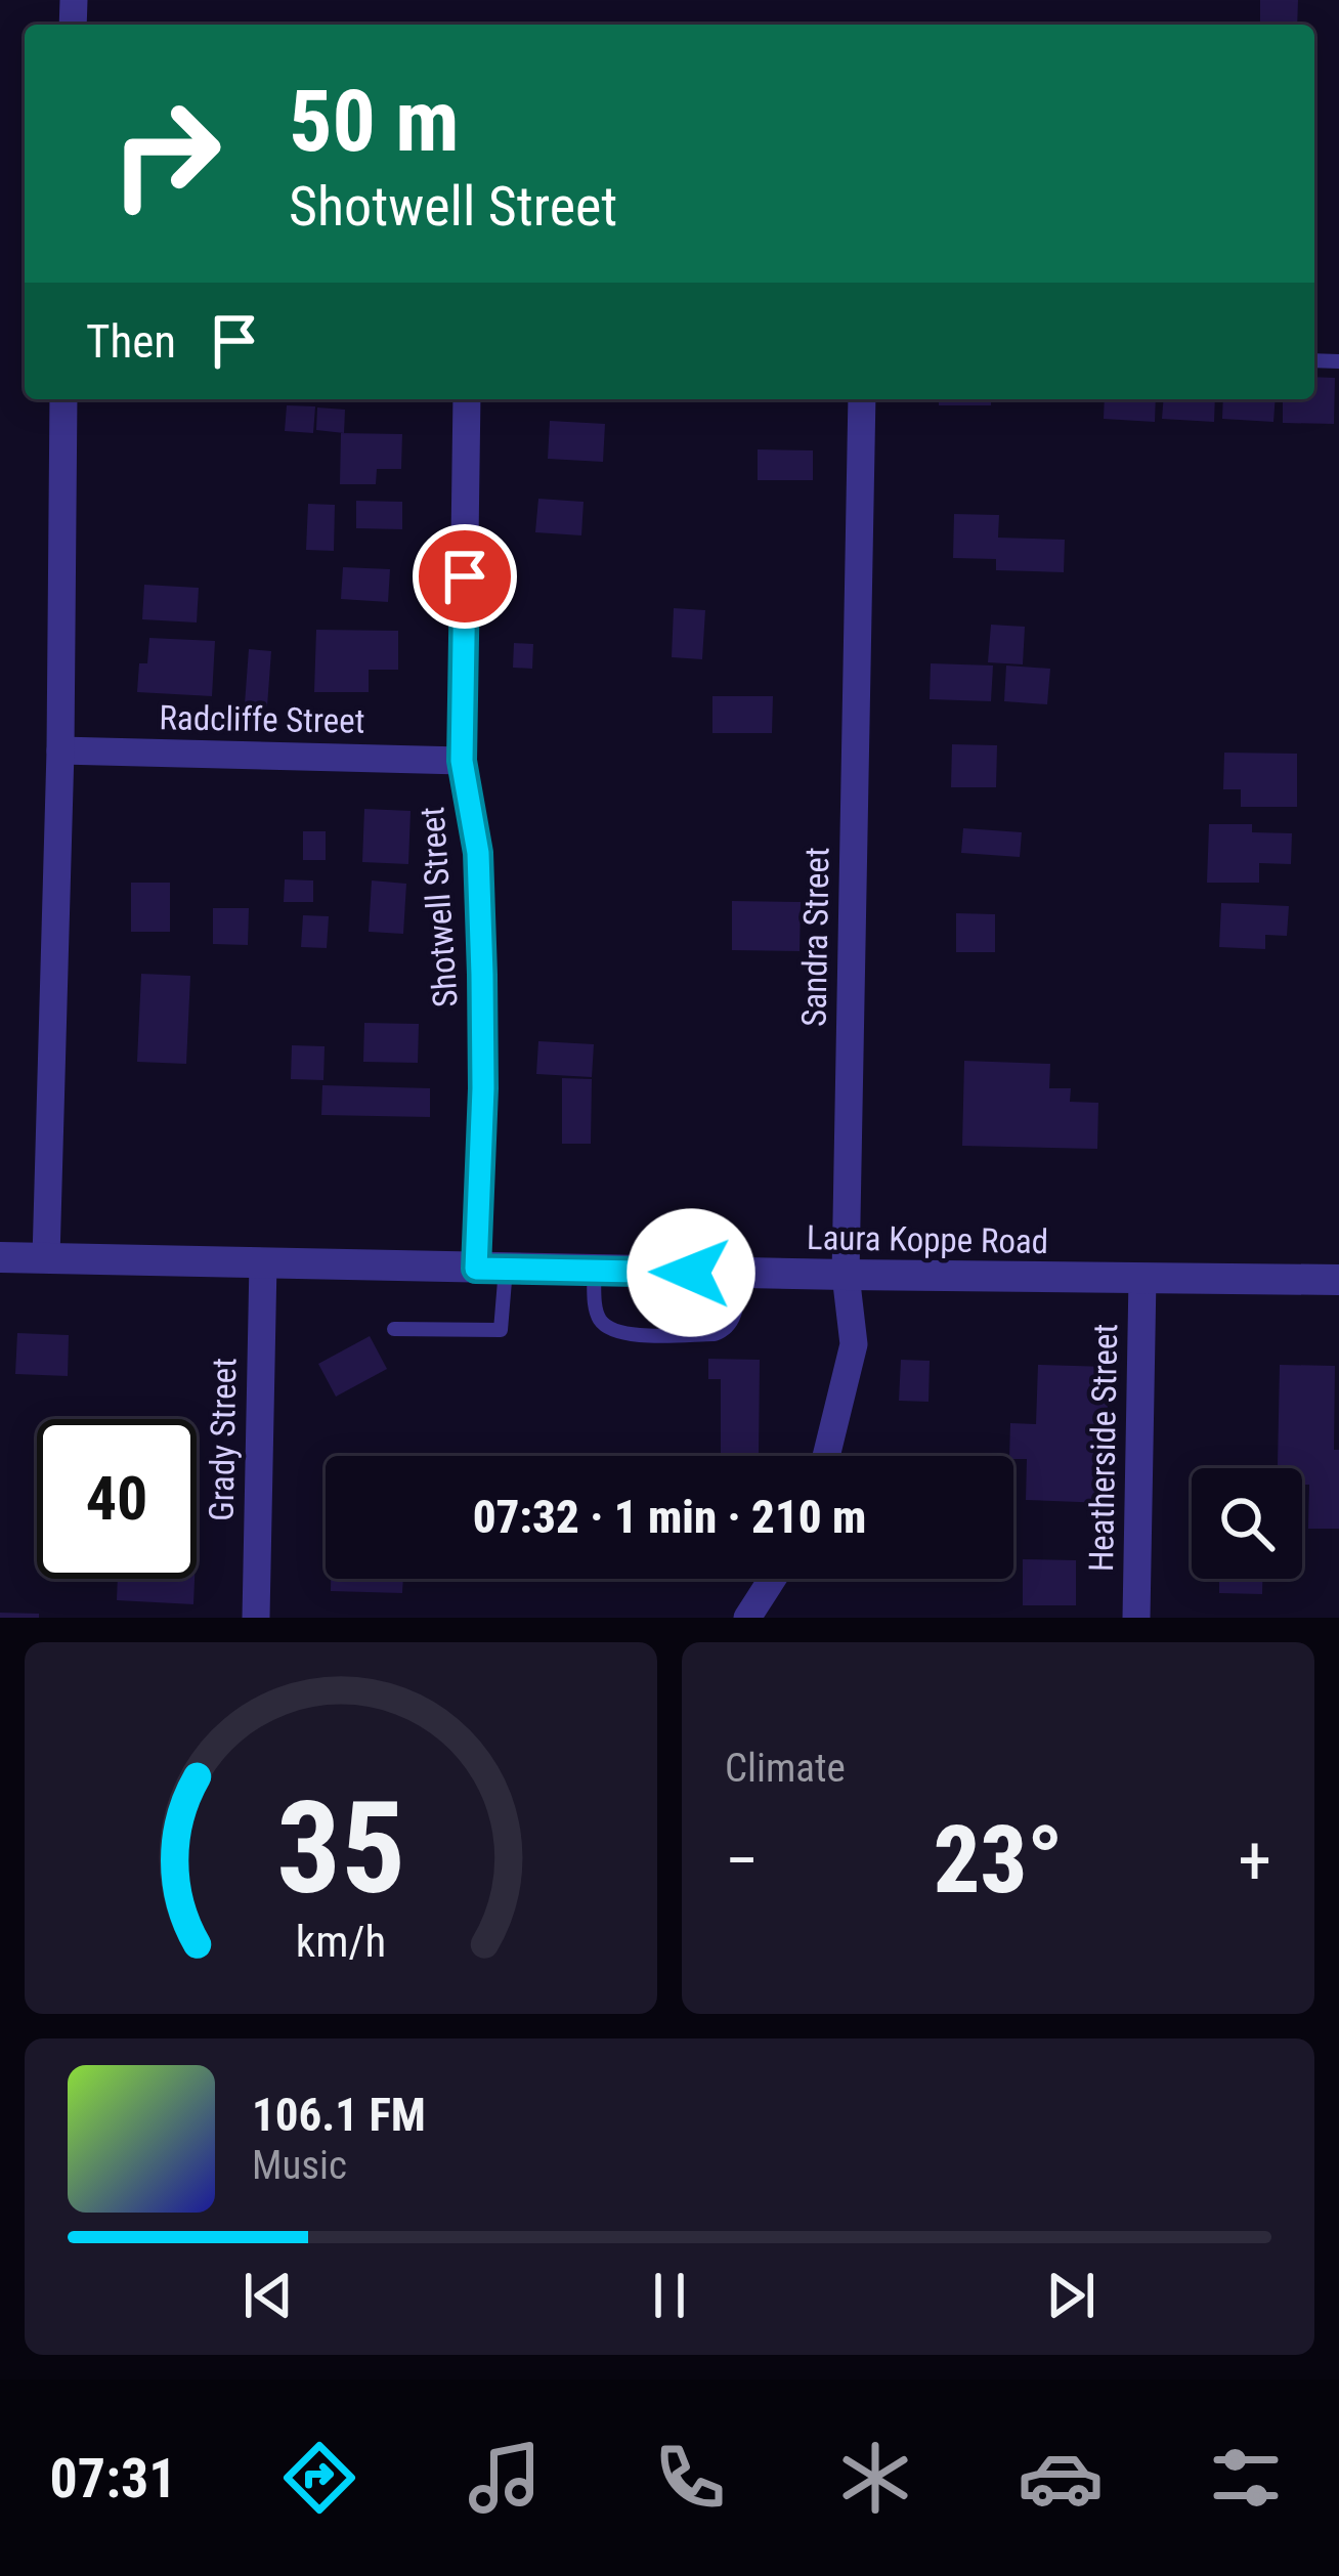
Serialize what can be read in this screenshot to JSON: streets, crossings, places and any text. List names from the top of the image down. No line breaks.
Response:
{"streets":{"street":["Radcliffe Street","Shotwell Street","Sandra Street","Laura Koppe Road","Grady Street","Heatherside Street"]},"crossings":[["Radcliffe Street","Shotwell Street"],["Shotwell Street","Laura Koppe Road"],["Sandra Street","Laura Koppe Road"],["Laura Koppe Road","Grady Street"],["Laura Koppe Road","Heatherside Street"]],"page":{"turn":["50 m","Shotwell Street"],"then":"Then","limit":"40","trip":"07:32 · 1 min · 210 m","tile":"Climate","heat":["−","23°","+"],"song":["106.1 FM","Music"],"tabs":"07:31","gauge":["35","km/h"]}}
